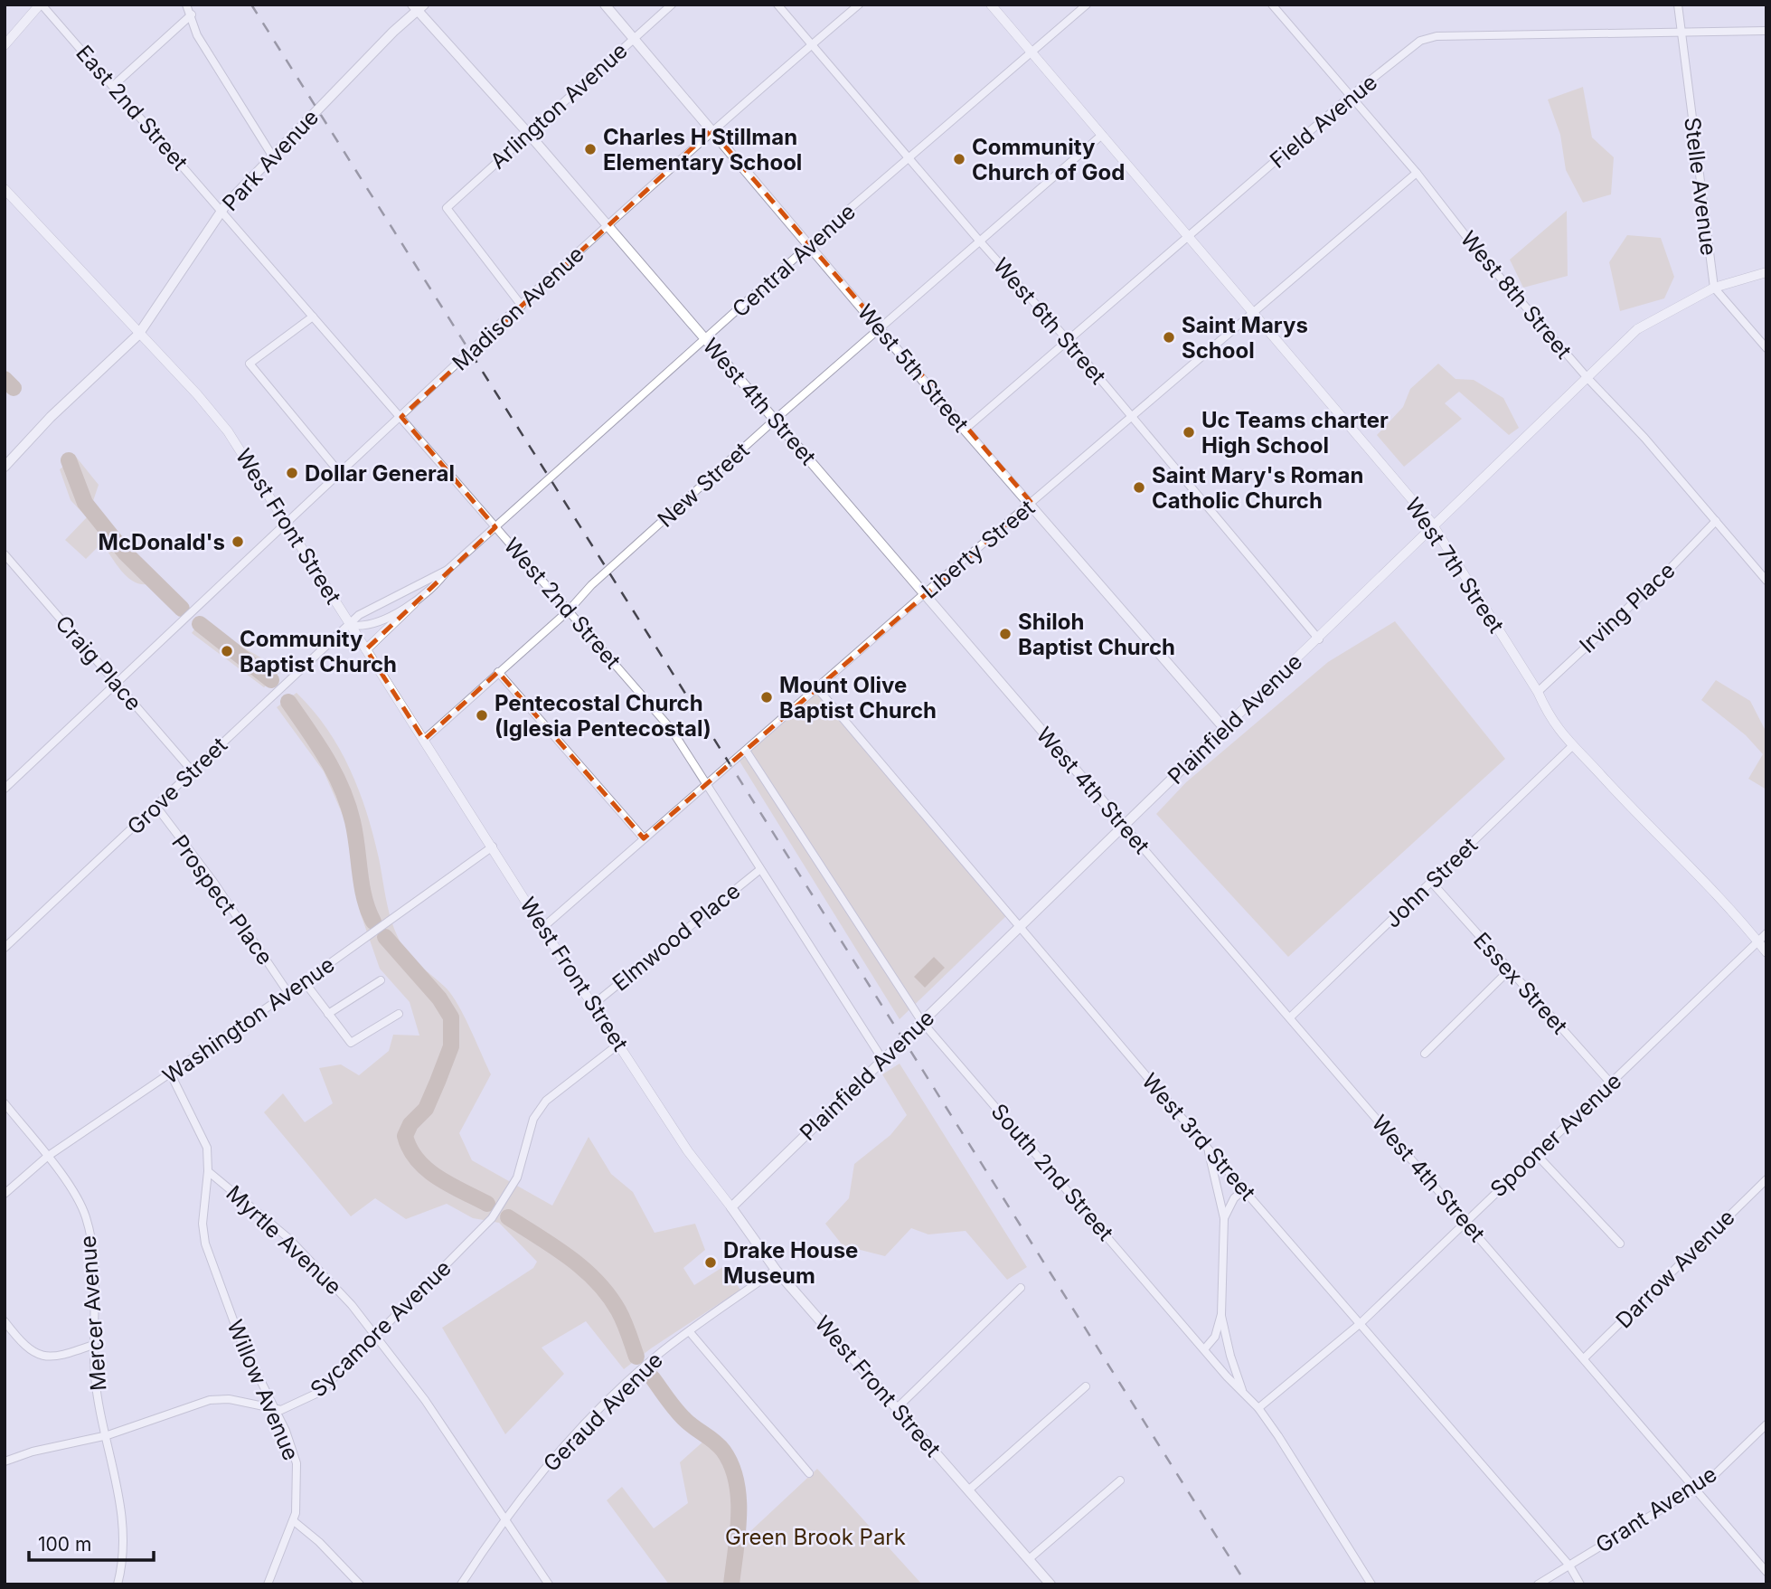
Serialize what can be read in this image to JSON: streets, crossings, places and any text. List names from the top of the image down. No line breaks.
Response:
{"streets":{"main road":["Park Avenue","West 5th Street","West 4th Street","West Front Street","Plainfield Avenue"],"street":["Arlington Avenue","East 2nd Street","Field Avenue","Stelle Avenue","Central Avenue","West 8th Street","Madison Avenue","West 6th Street","New Street","Liberty Street","West 7th Street","West 2nd Street","Irving Place","Craig Place","Grove Street","John Street","Prospect Place","Elmwood Place","Essex Street","Washington Avenue","Spooner Avenue","West 3rd Street","South 2nd Street","Myrtle Avenue","Darrow Avenue","Mercer Avenue","Sycamore Avenue","Willow Avenue","Geraud Avenue","Grant Avenue"]},"crossings":[["Arlington Avenue","Madison Avenue"],["Arlington Avenue","West 5th Street"],["Arlington Avenue","West 4th Street"],["East 2nd Street","Park Avenue"],["East 2nd Street","West 2nd Street"],["Field Avenue","Stelle Avenue"],["Field Avenue","West 8th Street"],["Field Avenue","West 6th Street"],["Field Avenue","West 5th Street"],["Field Avenue","West 7th Street"],["Park Avenue","West 4th Street"],["Park Avenue","West Front Street"],["Park Avenue","West 2nd Street"],["Stelle Avenue","Plainfield Avenue"],["Central Avenue","West 6th Street"],["Central Avenue","West 5th Street"],["Central Avenue","West 4th Street"],["Central Avenue","West Front Street"],["Central Avenue","West 7th Street"],["Central Avenue","West 2nd Street"],["Central Avenue","Grove Street"],["West 8th Street","Liberty Street"],["West 8th Street","Irving Place"],["West 8th Street","Plainfield Avenue"],["Madison Avenue","West 6th Street"],["Madison Avenue","West 5th Street"],["Madison Avenue","West 4th Street"],["Madison Avenue","West Front Street"],["Madison Avenue","West 2nd Street"],["Madison Avenue","Craig Place"],["West 6th Street","New Street"],["West 6th Street","Liberty Street"],["West 6th Street","Plainfield Avenue"],["West 5th Street","New Street"],["West 5th Street","Liberty Street"],["West 5th Street","Plainfield Avenue"],["West 4th Street","New Street"],["West 4th Street","Liberty Street"],["West 4th Street","Plainfield Avenue"],["West 4th Street","John Street"],["West 4th Street","Spooner Avenue"],["West 4th Street","Darrow Avenue"],["West 4th Street","Grant Avenue"],["New Street","West Front Street"],["New Street","West 7th Street"],["New Street","West 2nd Street"],["West Front Street","Liberty Street"],["West Front Street","Plainfield Avenue"],["West Front Street","Grove Street"],["West Front Street","Elmwood Place"],["West Front Street","Washington Avenue"],["West Front Street","Sycamore Avenue"],["West Front Street","Geraud Avenue"],["Liberty Street","West 7th Street"],["Liberty Street","West 2nd Street"],["Liberty Street","West 3rd Street"],["Liberty Street","South 2nd Street"],["West 7th Street","Irving Place"],["West 7th Street","Plainfield Avenue"],["West 7th Street","John Street"],["West 7th Street","Spooner Avenue"],["West 2nd Street","Plainfield Avenue"],["West 2nd Street","Elmwood Place"],["Craig Place","Grove Street"],["Plainfield Avenue","West 3rd Street"],["Plainfield Avenue","South 2nd Street"],["Grove Street","Prospect Place"],["John Street","Essex Street"],["Prospect Place","Washington Avenue"],["Essex Street","Spooner Avenue"],["Washington Avenue","Myrtle Avenue"],["Washington Avenue","Mercer Avenue"],["Spooner Avenue","West 3rd Street"],["Spooner Avenue","South 2nd Street"],["West 3rd Street","Grant Avenue"],["Myrtle Avenue","Sycamore Avenue"],["Myrtle Avenue","Willow Avenue"],["Myrtle Avenue","Geraud Avenue"],["Sycamore Avenue","Willow Avenue"]],"parks":["Green Brook Park"],"places":["Charles H Stillman Elementary School","Community Church of God","Saint Marys School","Uc Teams charter High School","Dollar General","Saint Mary's Roman Catholic Church","McDonald's","Shiloh Baptist Church","Community Baptist Church","Mount Olive Baptist Church","Pentecostal Church (Iglesia Pentecostal)","Drake House Museum"],"scale_bar":"100 m"}
